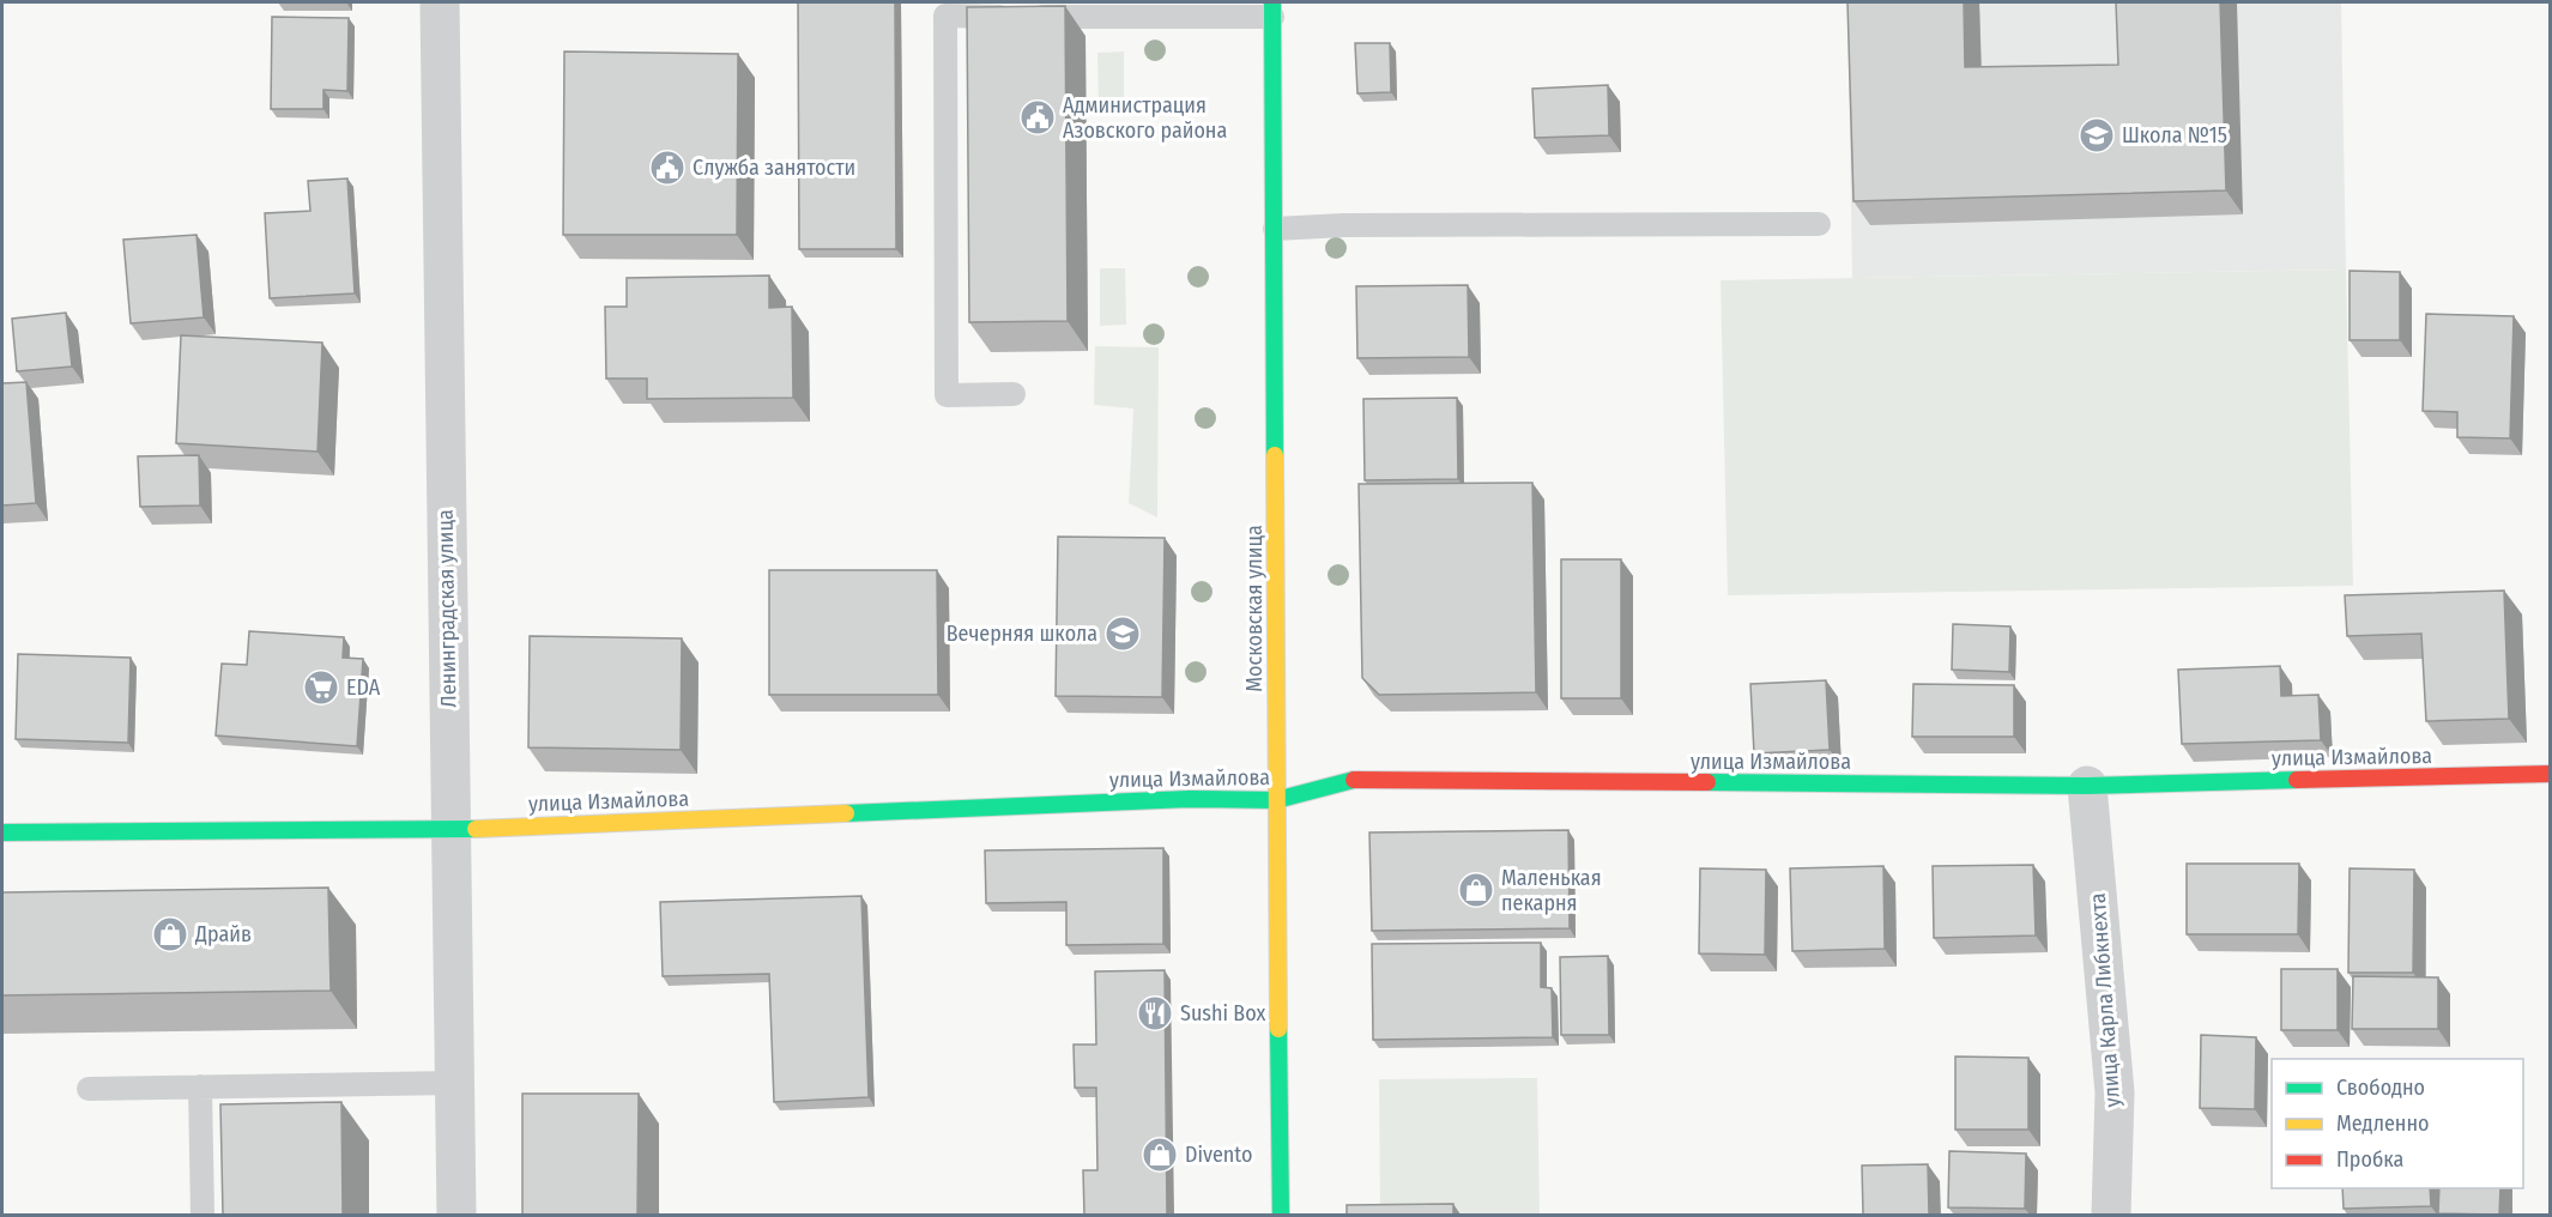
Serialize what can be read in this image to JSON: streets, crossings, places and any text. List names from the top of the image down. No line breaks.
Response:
{"streets":{"street":["Ленинградская улица","Московская улица","улица Измайлова","улица Карла Либкнехта"]},"crossings":[["Ленинградская улица","улица Измайлова"],["Московская улица","улица Измайлова"],["улица Измайлова","улица Карла Либкнехта"]],"places":{"public building":["Администрация Азовского района","Служба занятости"],"school or university":["Школа №15","Вечерняя школа"],"supermarket":["EDA"],"shop":["Маленькая пекарня","Драйв","Divento"],"restaurant":["Sushi Box"]},"legend":["Свободно","Медленно","Пробка"]}
